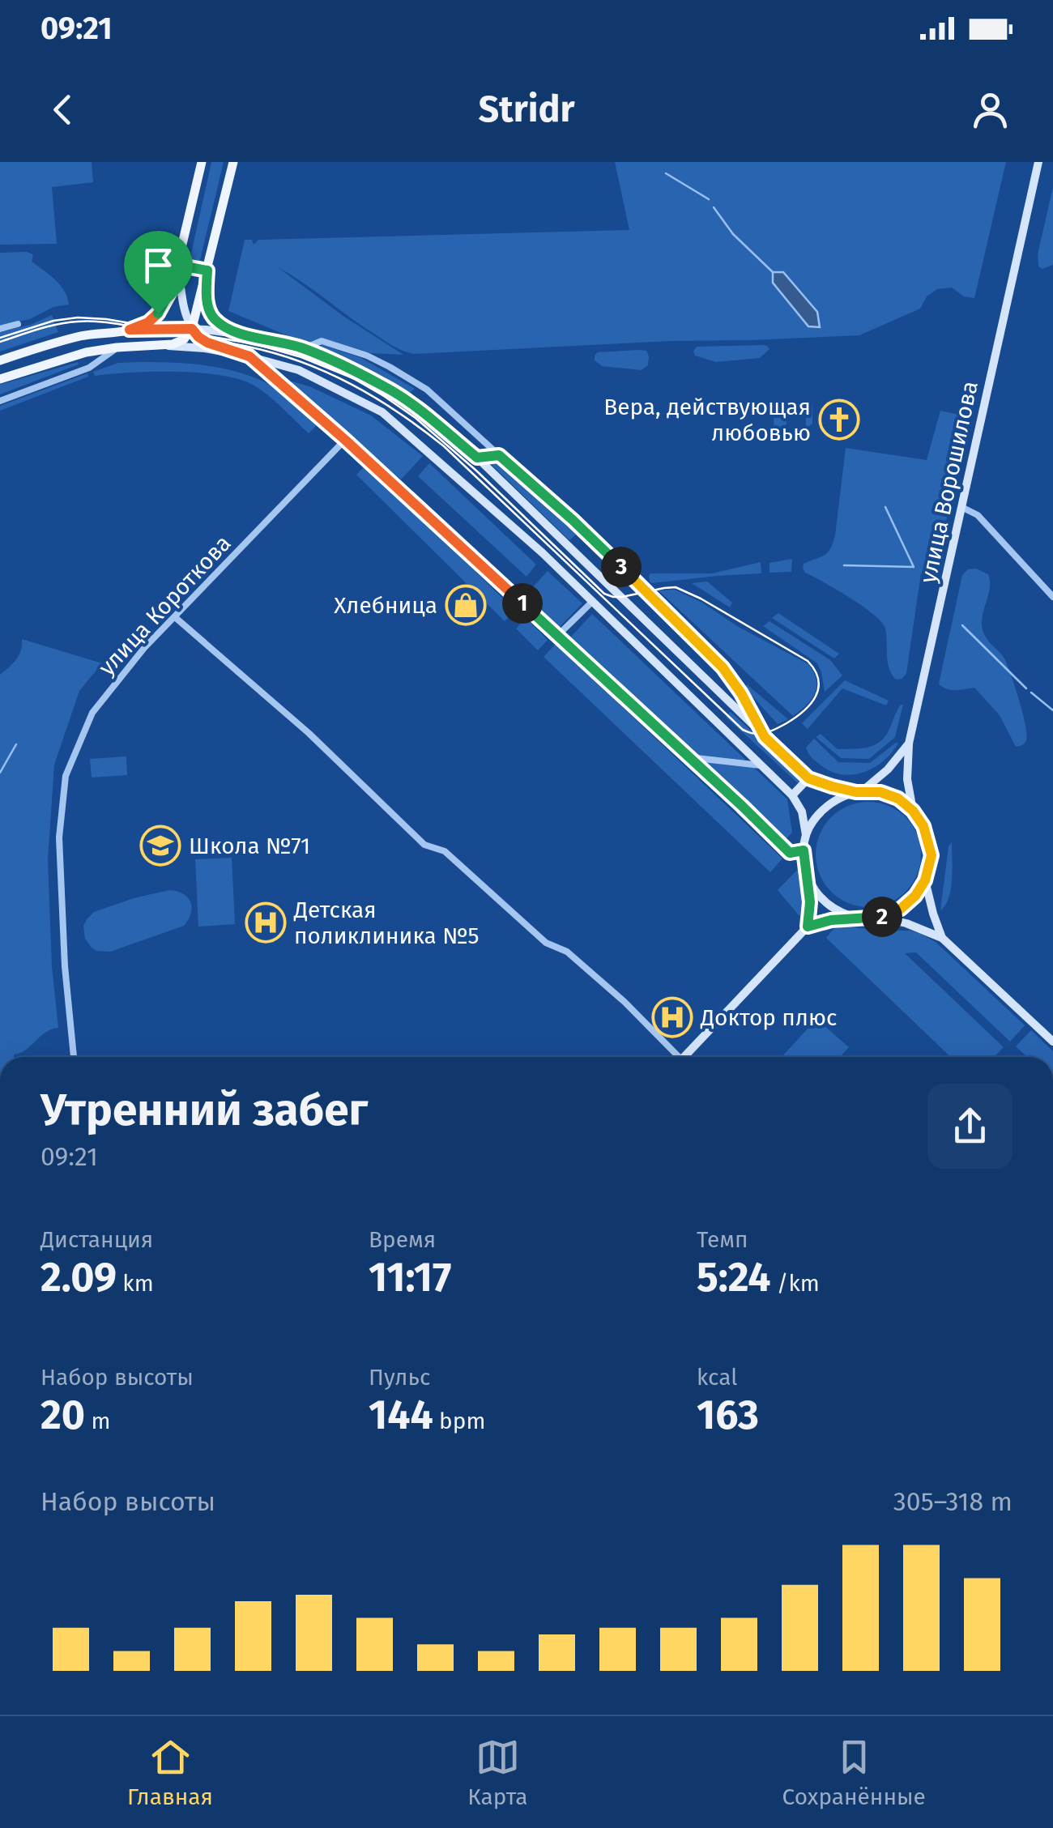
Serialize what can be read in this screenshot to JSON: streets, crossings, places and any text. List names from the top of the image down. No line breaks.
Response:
{"streets":{"main road":["улица Ворошилова"],"street":["улица Короткова"]},"places":{"church":["Вера, действующая любовью"],"shop":["Хлебница"],"school or university":["Школа №71"],"hospital":["Детская поликлиника №5","Доктор плюс"]},"page":{"status":"09:21","header":"Stridr","pins":["3","1","2"],"heading":["Утренний забег","09:21"],"stats":[["Дистанция","2.09 km"],["Время","11:17"],["Темп","5:24 /km"],["Набор высоты","20 m"],["Пульс","144 bpm"],["kcal","163"]],"chart":["Набор высоты","305–318 m"],"tabs":["Главная","Карта","Сохранённые"]}}
